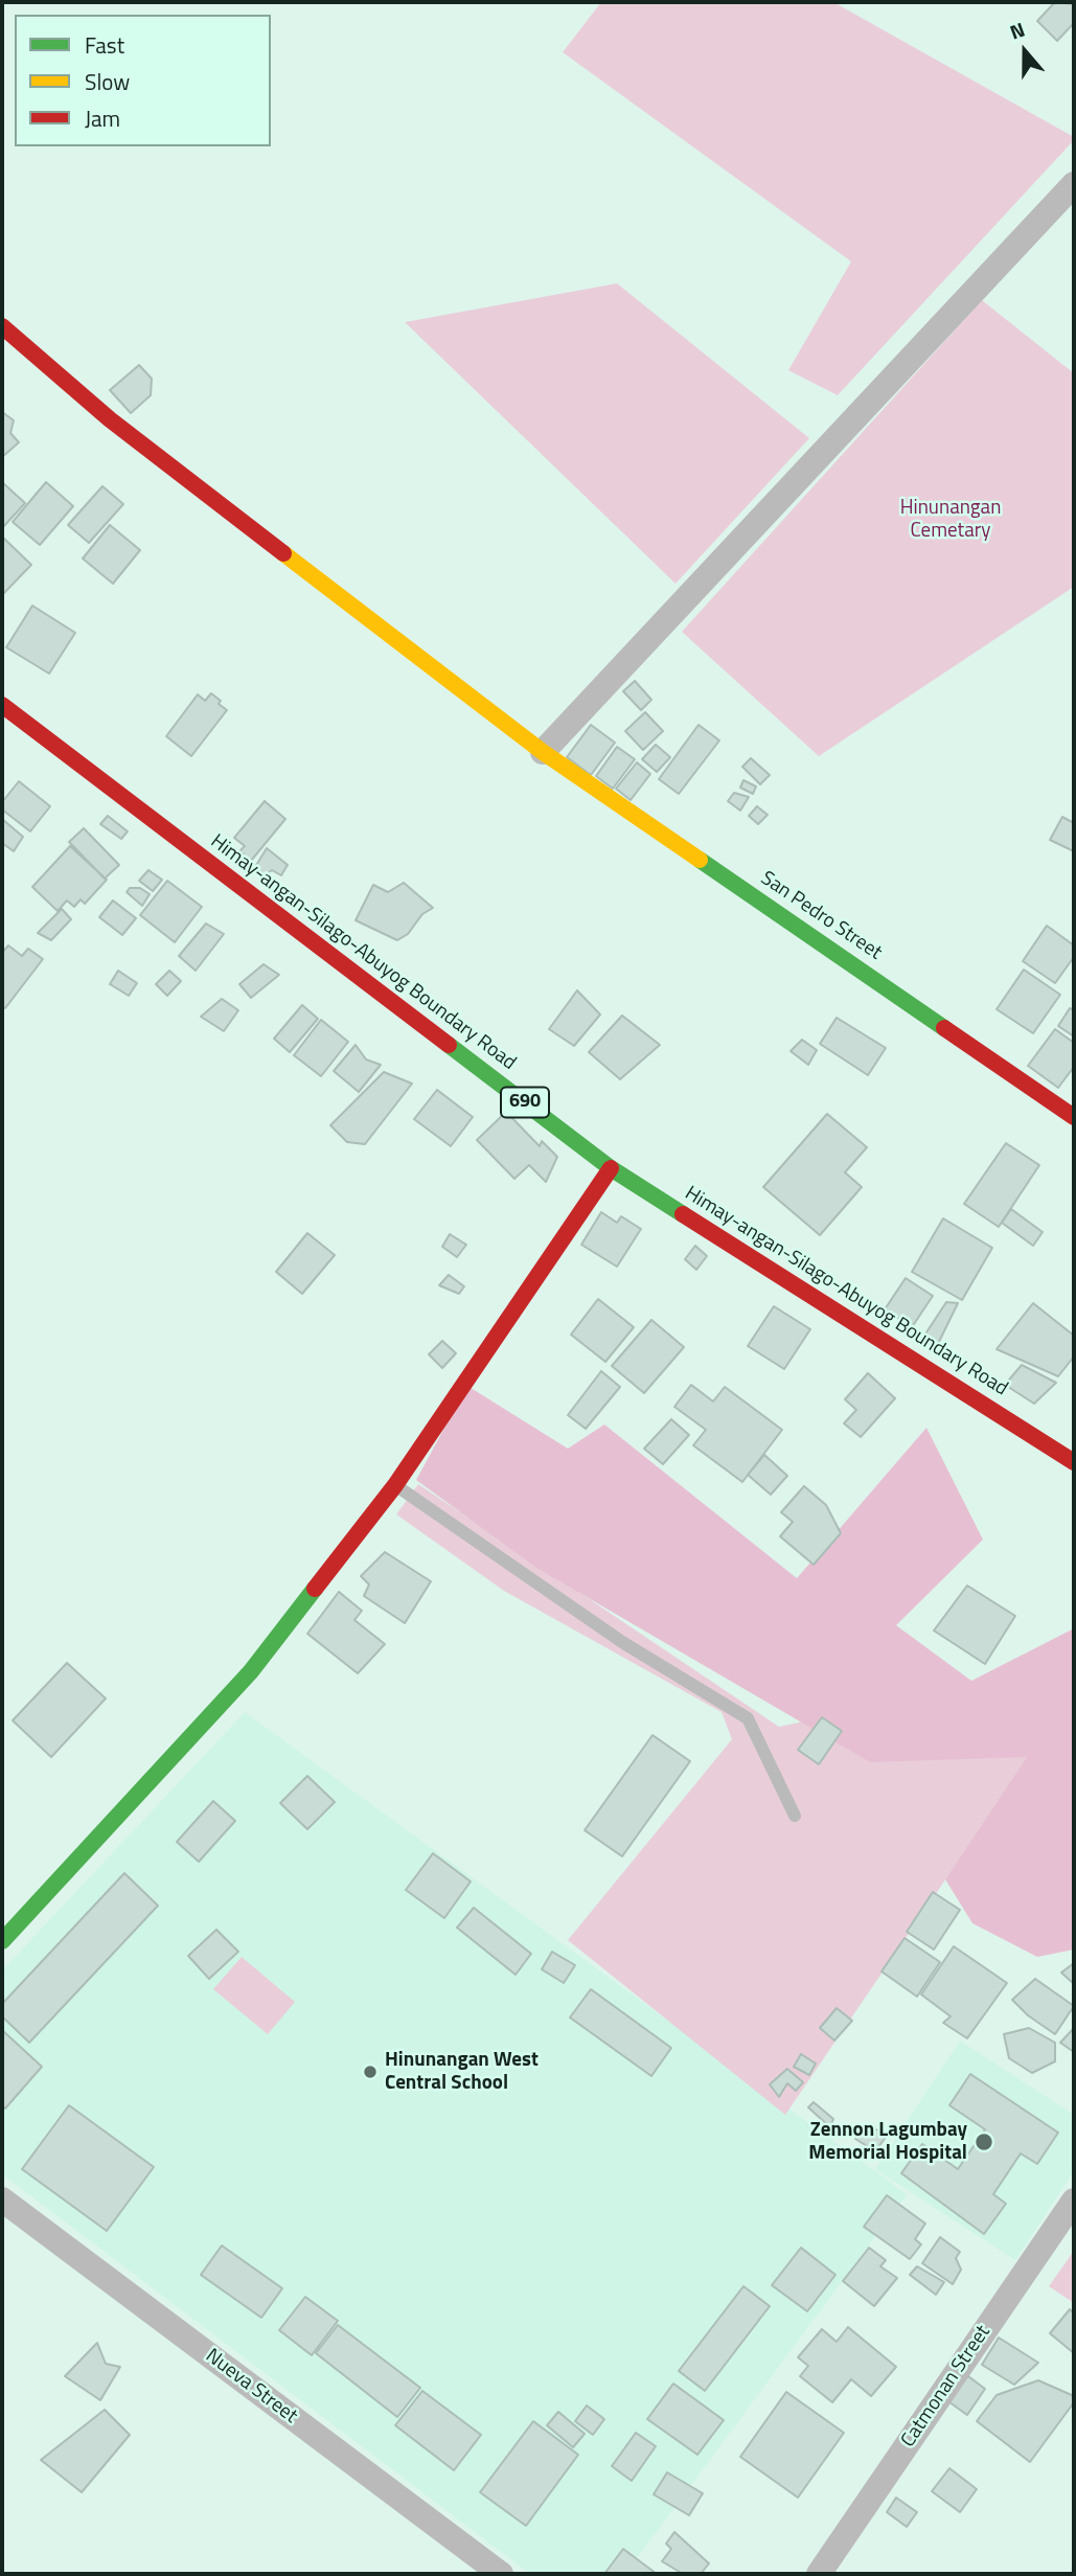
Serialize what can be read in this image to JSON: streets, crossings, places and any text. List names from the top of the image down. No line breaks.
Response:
{"streets":{"street":["San Pedro Street","Himay-angan-Silago-Abuyog Boundary Road","690","Nueva Street","Catmonan Street"]},"parks":["Hinunangan Cemetary"],"places":["Hinunangan West Central School","Zennon Lagumbay Memorial Hospital"],"legend":["Fast","Slow","Jam"],"north":"top"}
